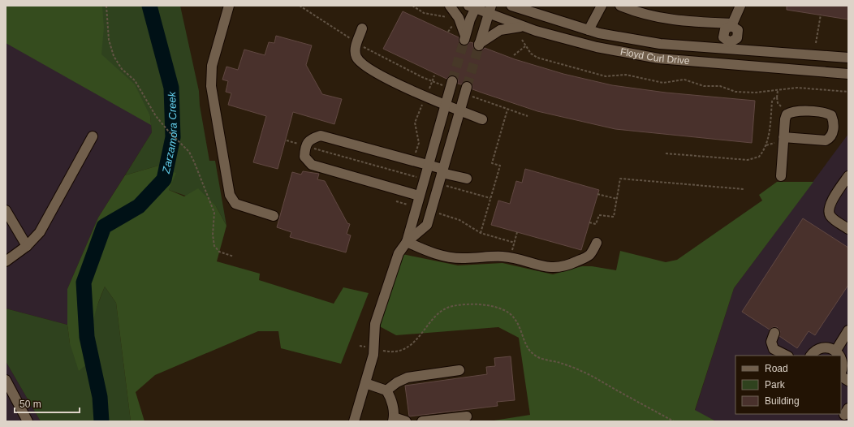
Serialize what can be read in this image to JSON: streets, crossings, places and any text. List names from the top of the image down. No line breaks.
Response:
{"streets":{"street":["Floyd Curl Drive"]},"water":["Zarzamora Creek"],"legend":["Road","Park","Building"],"scale_bar":"50 m"}
